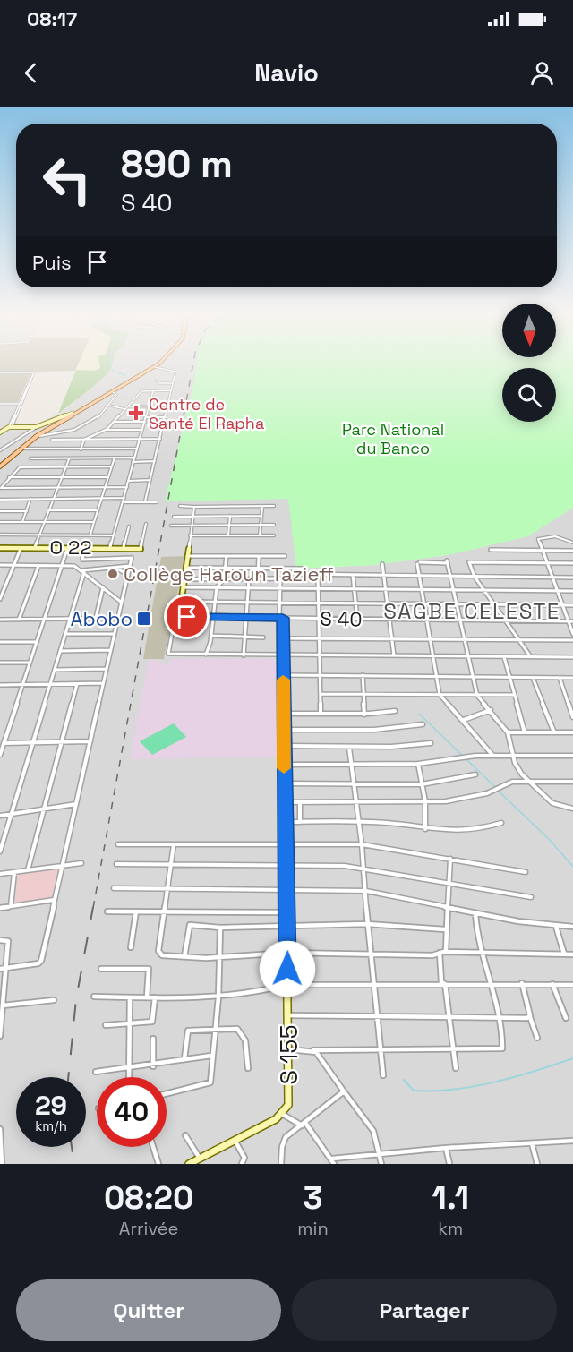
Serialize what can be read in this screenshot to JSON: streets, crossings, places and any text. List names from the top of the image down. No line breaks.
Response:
{"streets":{"street":["O 22","S 40","S 155"]},"crossings":[["S 40","S 155"]],"districts":["SAGBE CELESTE"],"parks":["Parc National du Banco"],"places":{"health":["Centre de Santé El Rapha"],"other":["Collège Haroun Tazieff"],"transit":["Abobo"]},"north":"bottom","page":{"status":"08:17","header":"Navio","turn":["890 m","S 40"],"then":"Puis","speed":"29 km/h","limit":"40","eta":["08:20","Arrivée","3","min","1.1","km"],"buttons":["Quitter","Partager"]}}
